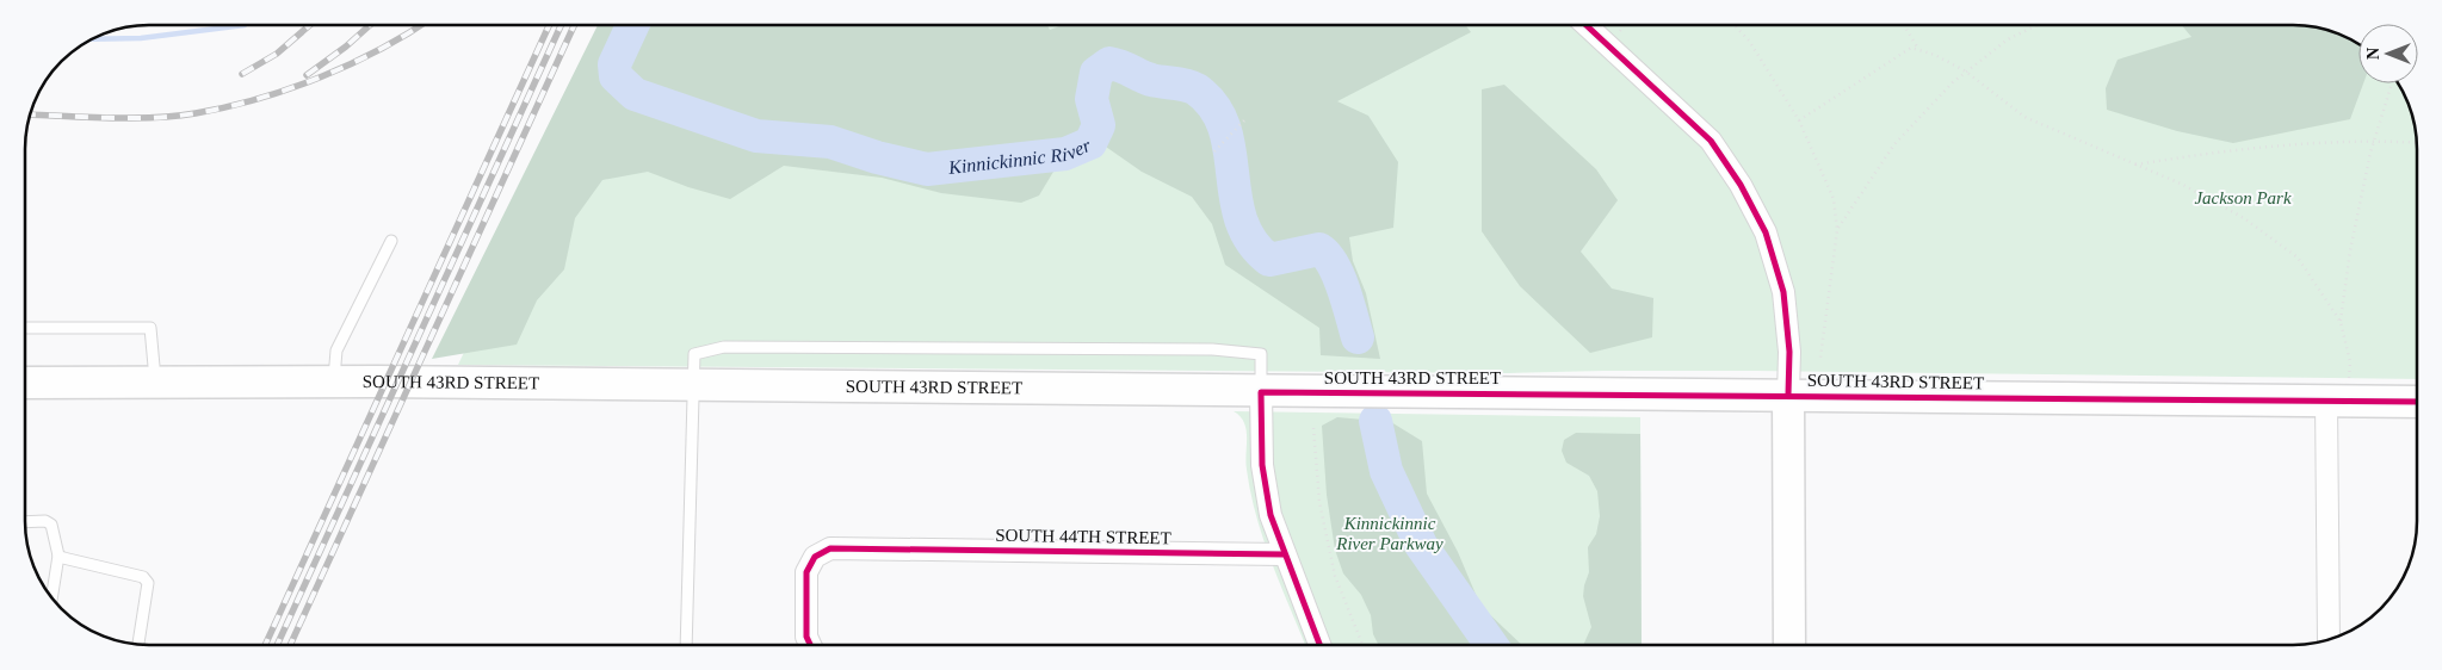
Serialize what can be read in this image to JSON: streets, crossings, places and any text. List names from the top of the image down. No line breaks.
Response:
{"streets":{"main road":["SOUTH 43RD STREET"],"street":["SOUTH 44TH STREET"]},"water":["Kinnickinnic River"],"parks":["Jackson Park","Kinnickinnic River Parkway"],"north":"left"}
